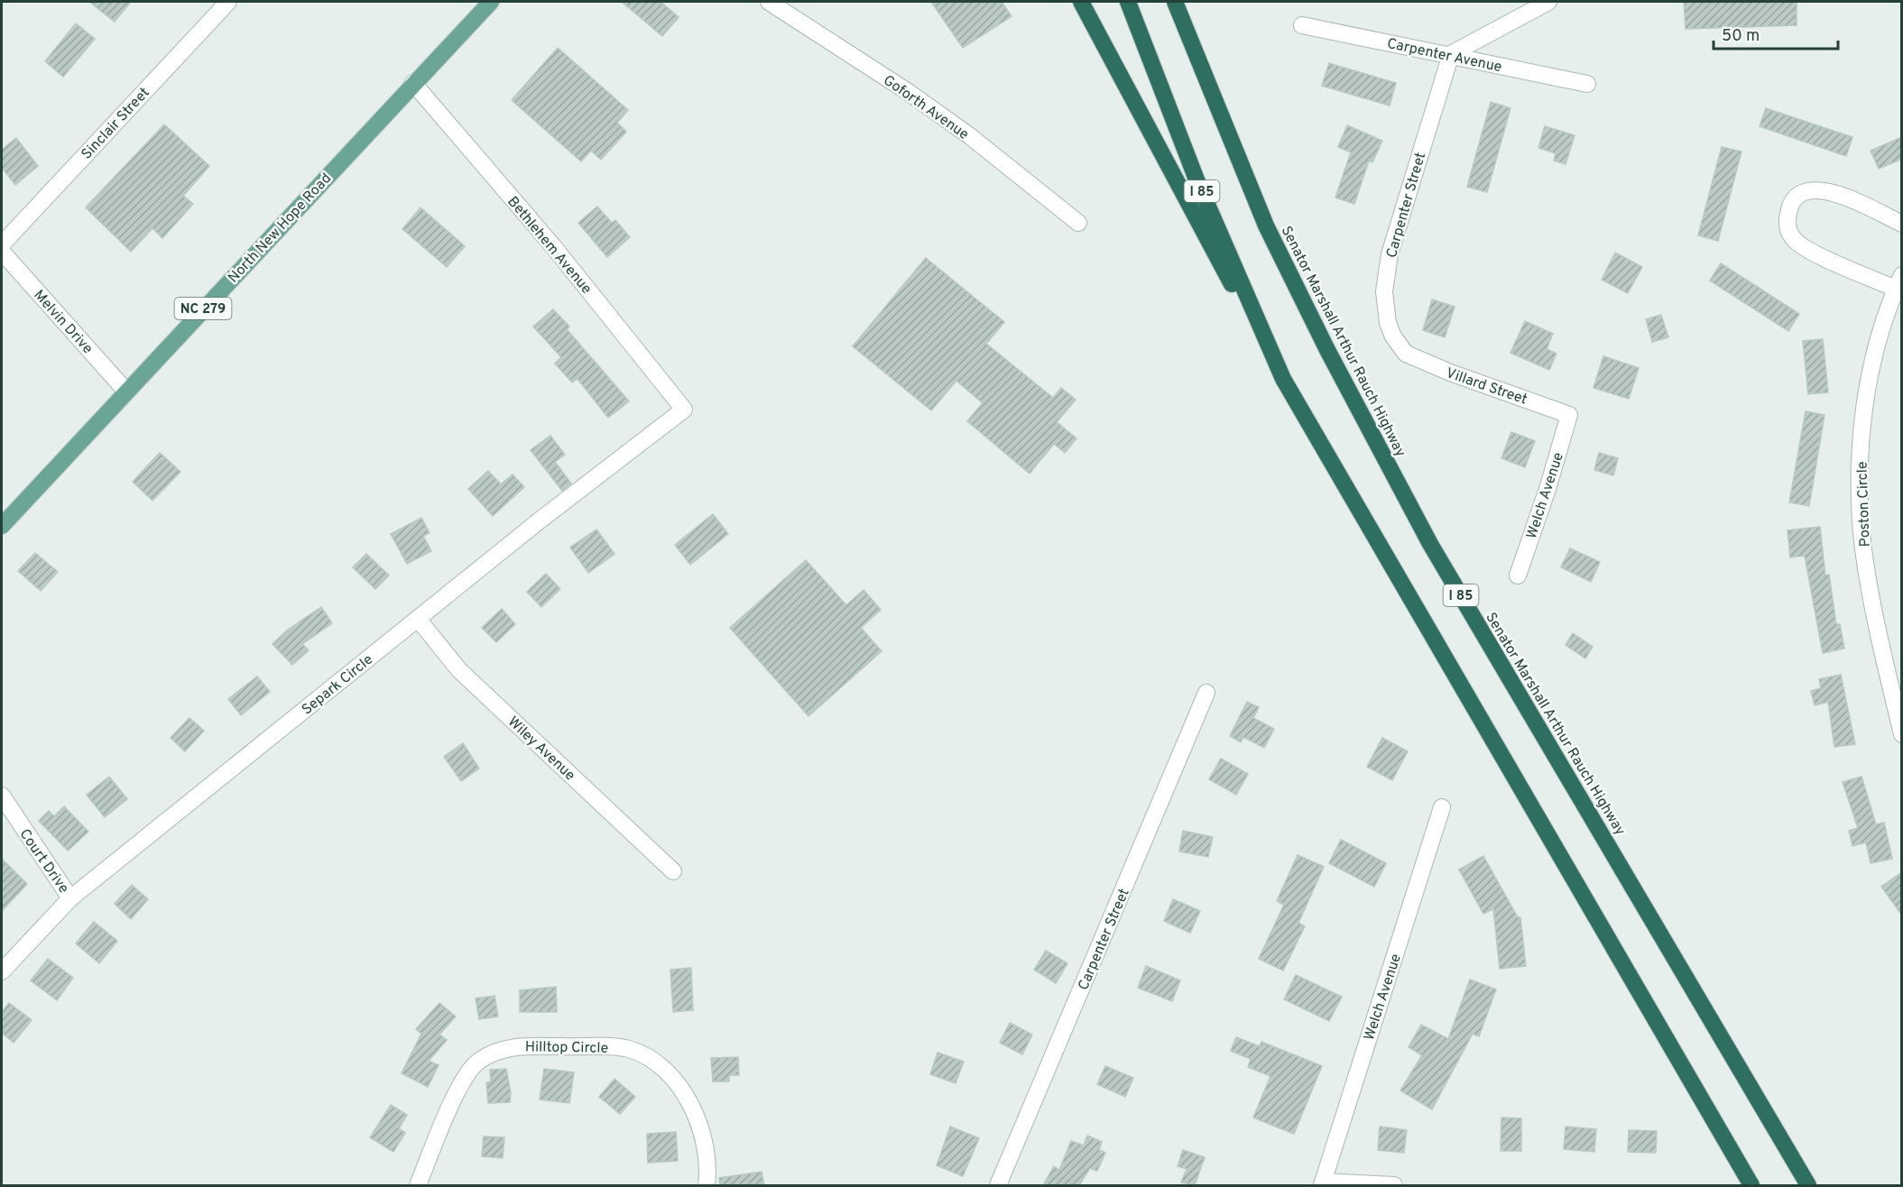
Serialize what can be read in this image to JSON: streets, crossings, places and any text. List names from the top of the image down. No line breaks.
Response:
{"streets":{"highway":["I 85","Senator Marshall Arthur Rauch Highway"],"main road":["North New Hope Road","NC 279"],"street":["Carpenter Avenue","Goforth Avenue","Sinclair Street","Carpenter Street","Bethlehem Avenue","Melvin Drive","Villard Street","Welch Avenue","Poston Circle","Separk Circle","Wiley Avenue","Court Drive","Hilltop Circle"]},"crossings":[["Carpenter Avenue","Carpenter Street"],["Carpenter Street","Villard Street"],["North New Hope Road","Bethlehem Avenue"],["North New Hope Road","Melvin Drive"],["Bethlehem Avenue","Separk Circle"],["Villard Street","Welch Avenue"],["Separk Circle","Wiley Avenue"],["Separk Circle","Court Drive"]],"scale_bar":"50 m"}
